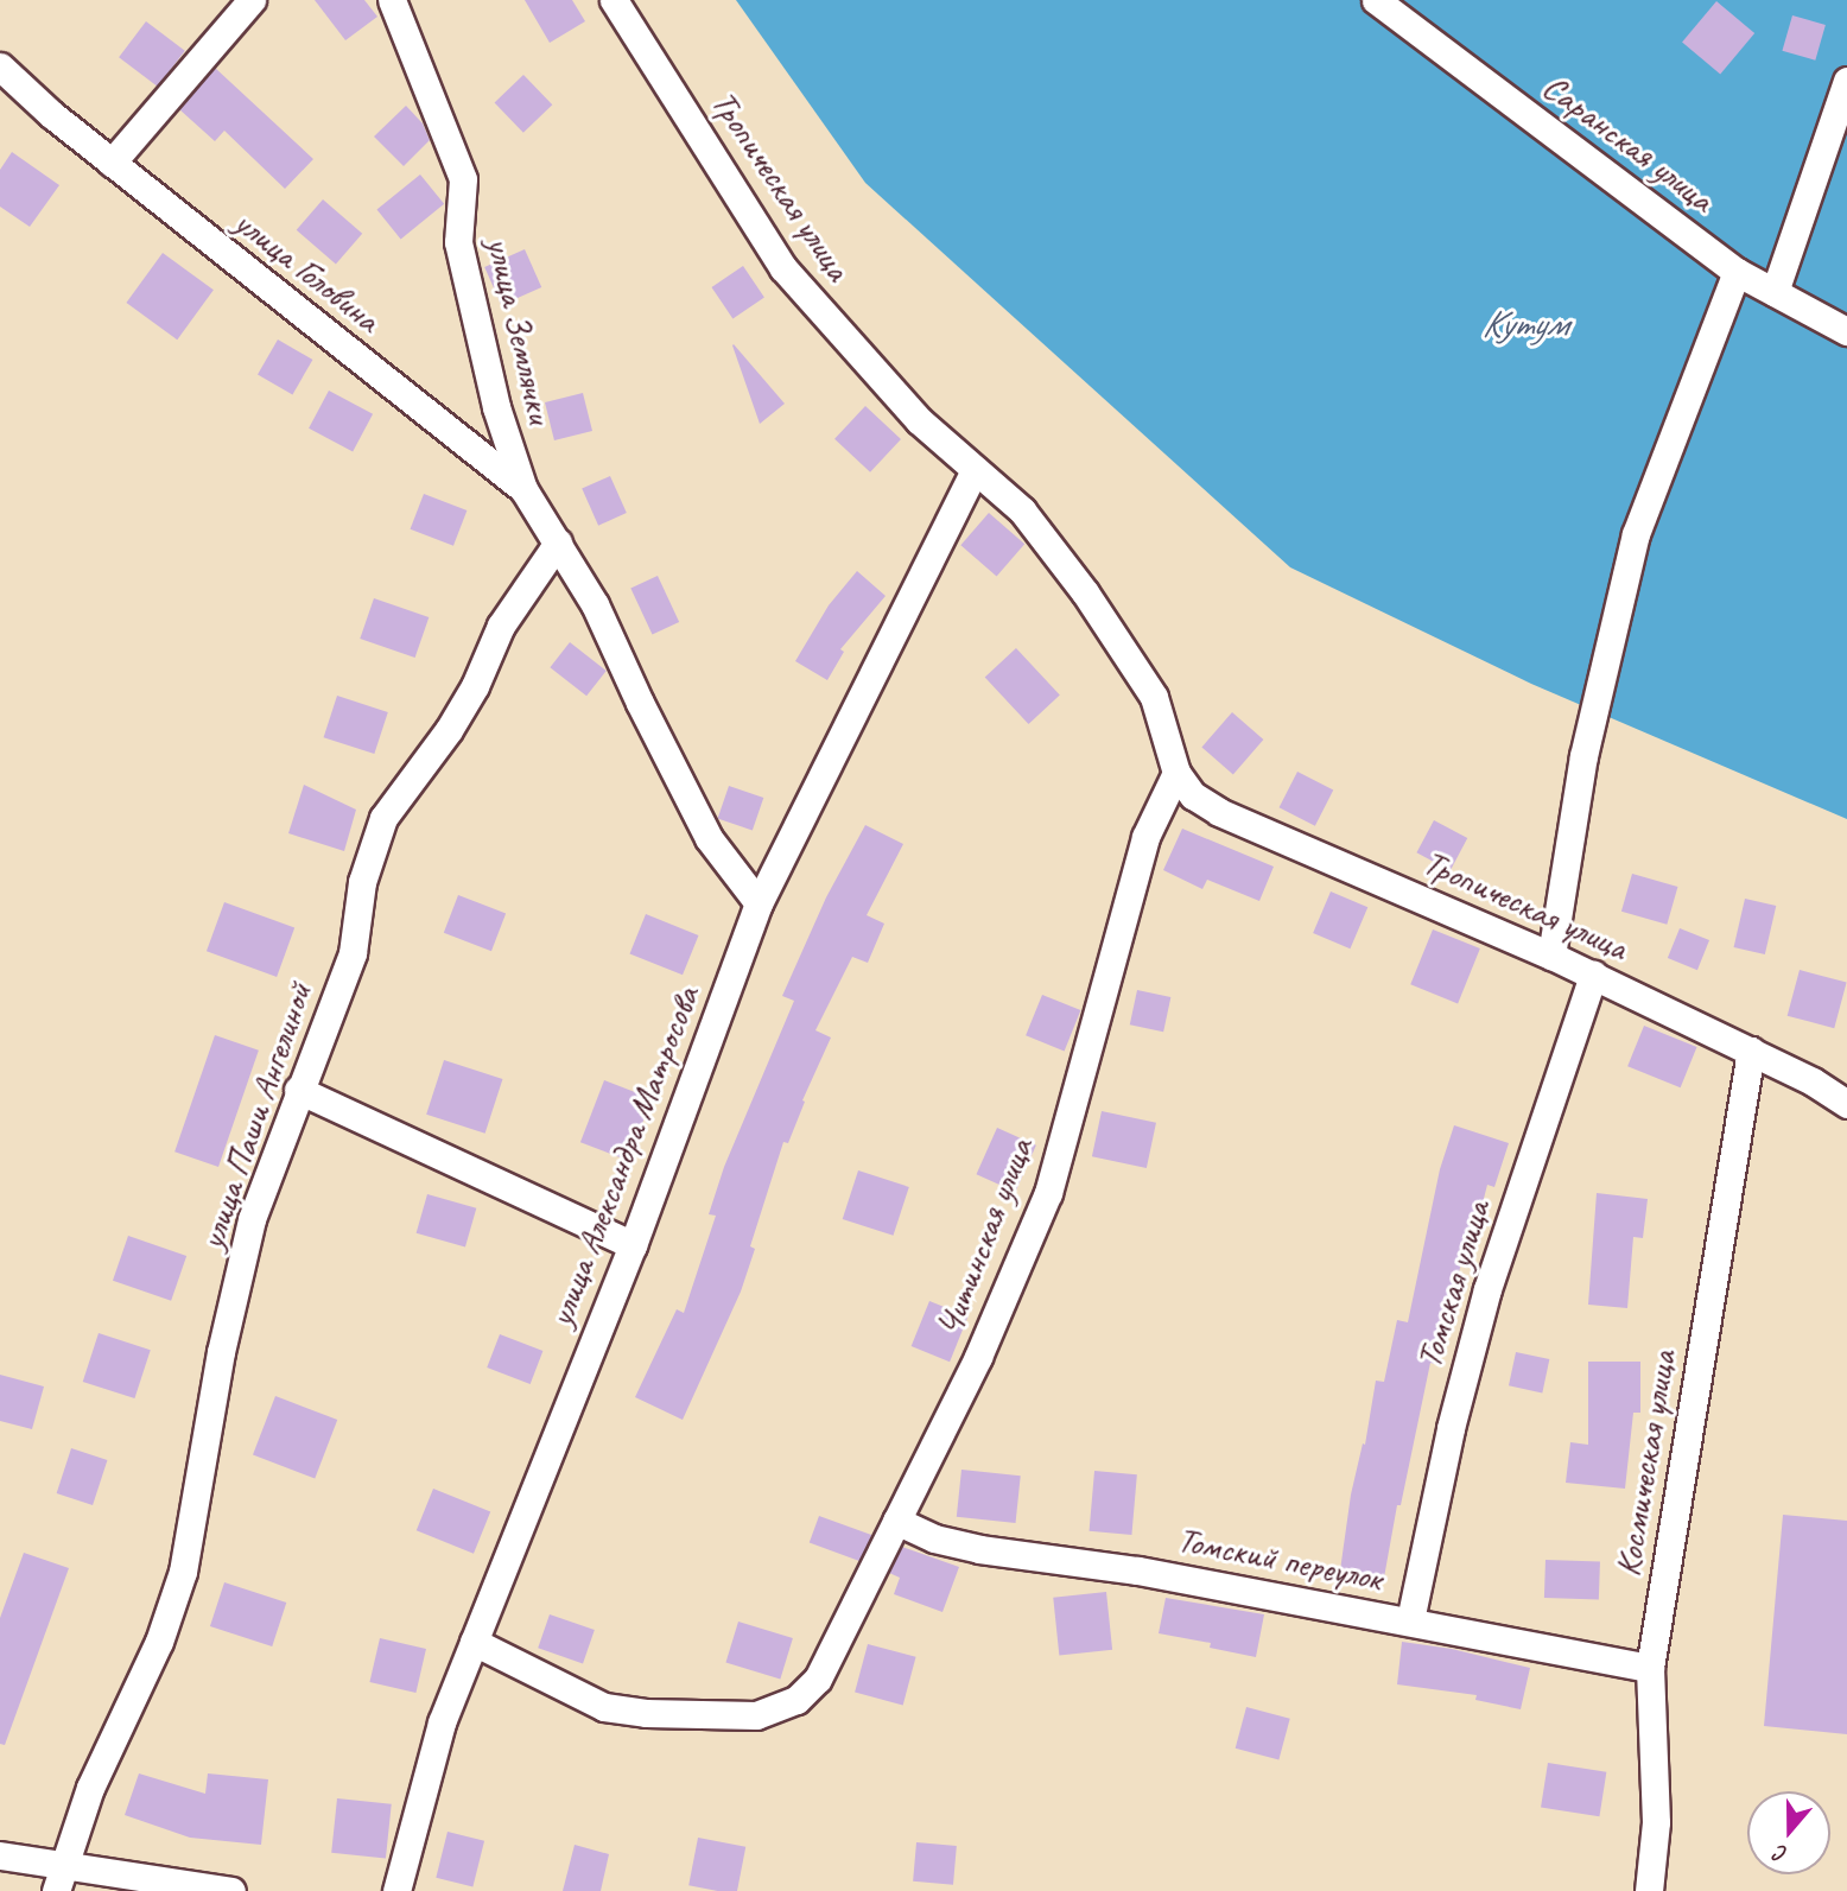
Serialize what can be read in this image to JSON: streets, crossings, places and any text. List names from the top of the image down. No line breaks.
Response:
{"streets":{"street":["Саранская улица","Тропическая улица","улица Головина","улица Землячки","улица Паши Ангелиной","улица Александра Матросова","Читинская улица","Томская улица","Космическая улица","Томский переулок"]},"crossings":[["Тропическая улица","улица Александра Матросова"],["Тропическая улица","Читинская улица"],["Тропическая улица","Томская улица"],["Тропическая улица","Космическая улица"],["улица Головина","улица Землячки"],["улица Головина","улица Паши Ангелиной"],["улица Головина","улица Александра Матросова"],["улица Александра Матросова","Читинская улица"],["Читинская улица","Томский переулок"],["Томская улица","Томский переулок"],["Космическая улица","Томский переулок"]],"water":["Кутум"],"north":"bottom"}
